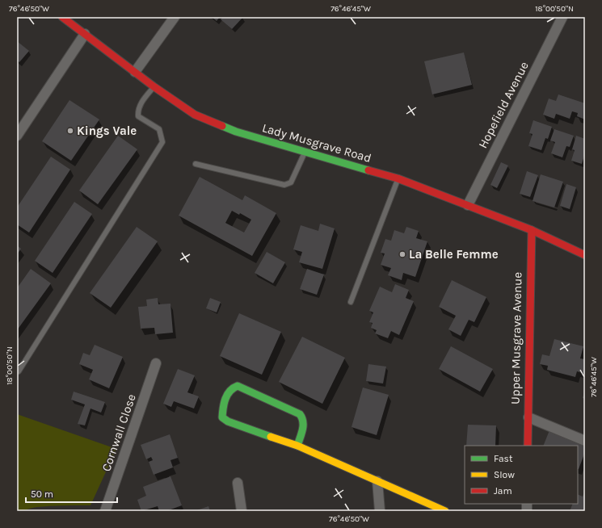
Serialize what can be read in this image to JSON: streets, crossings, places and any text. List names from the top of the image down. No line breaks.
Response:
{"streets":{"street":["Hopefield Avenue","Lady Musgrave Road","Upper Musgrave Avenue","Cornwall Close"]},"crossings":[["Hopefield Avenue","Lady Musgrave Road"],["Lady Musgrave Road","Upper Musgrave Avenue"]],"places":["Kings Vale","La Belle Femme"],"legend":["Fast","Slow","Jam"],"scale_bar":"50 m","coordinates":["76°46'50\"W","76°46'45\"W","18°00'50\"N"]}
